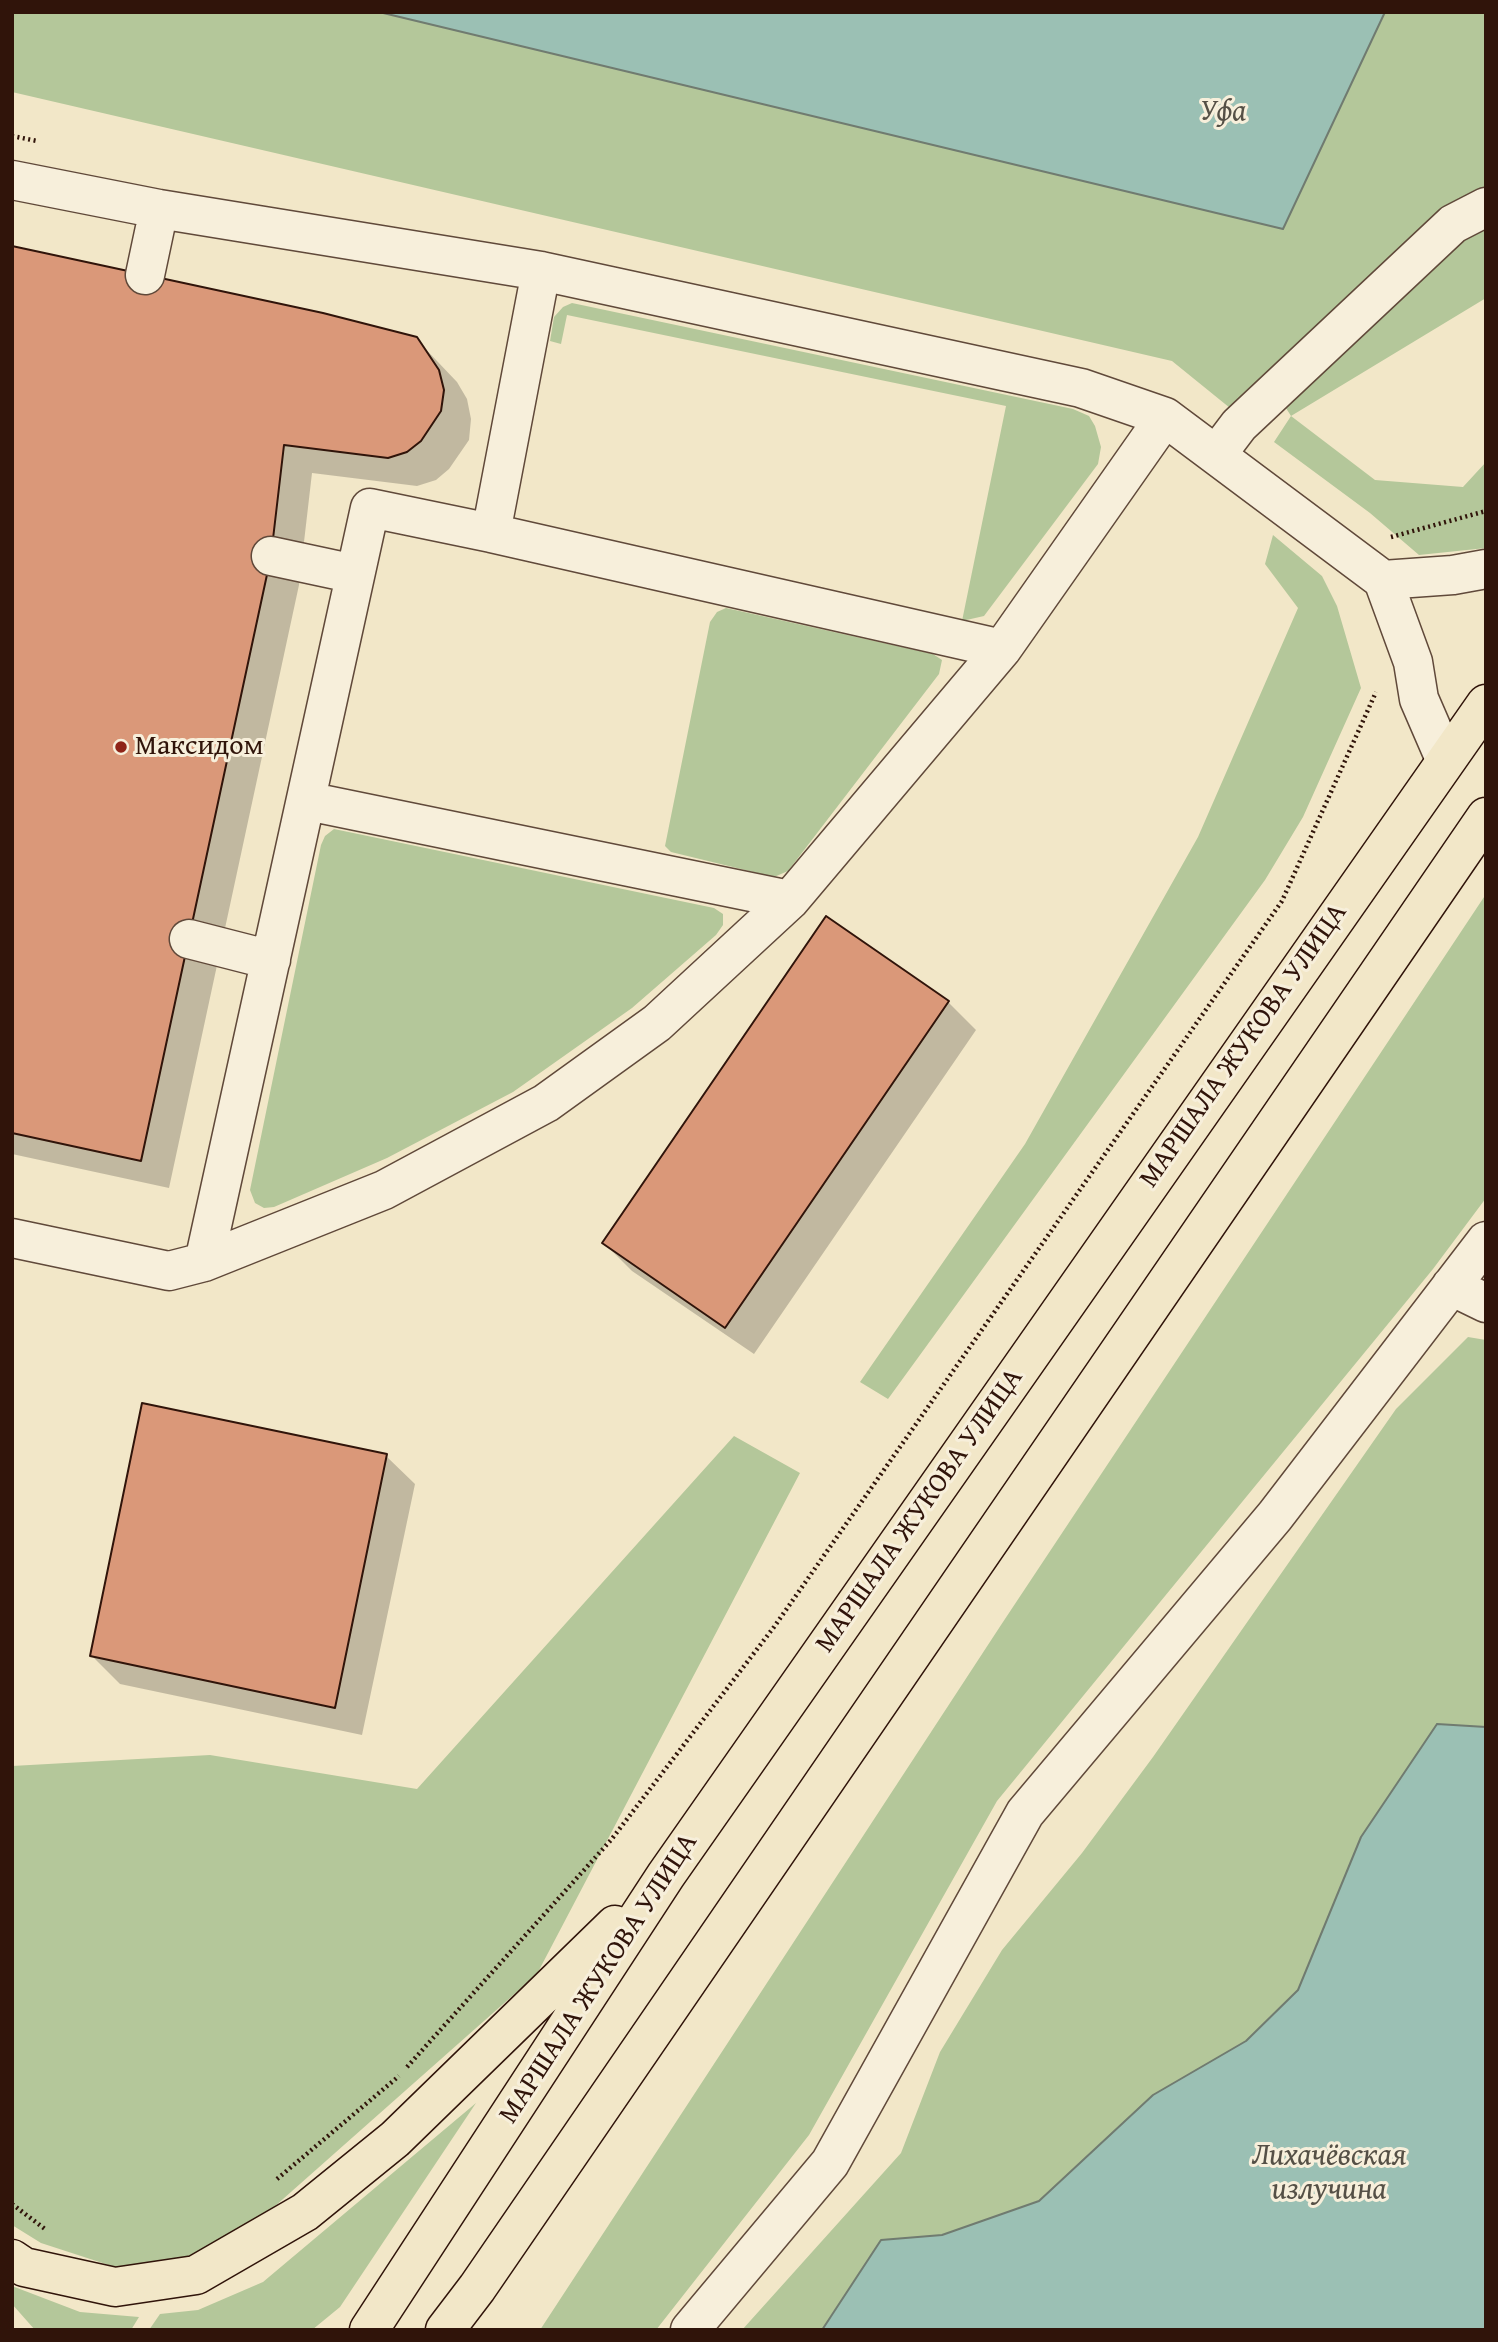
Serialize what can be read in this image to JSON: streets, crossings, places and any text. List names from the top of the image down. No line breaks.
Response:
{"streets":{"main road":["МАРШАЛА ЖУКОВА УЛИЦА"]},"water":["Уфа","Лихачёвская излучина"],"places":["Максидом"]}
